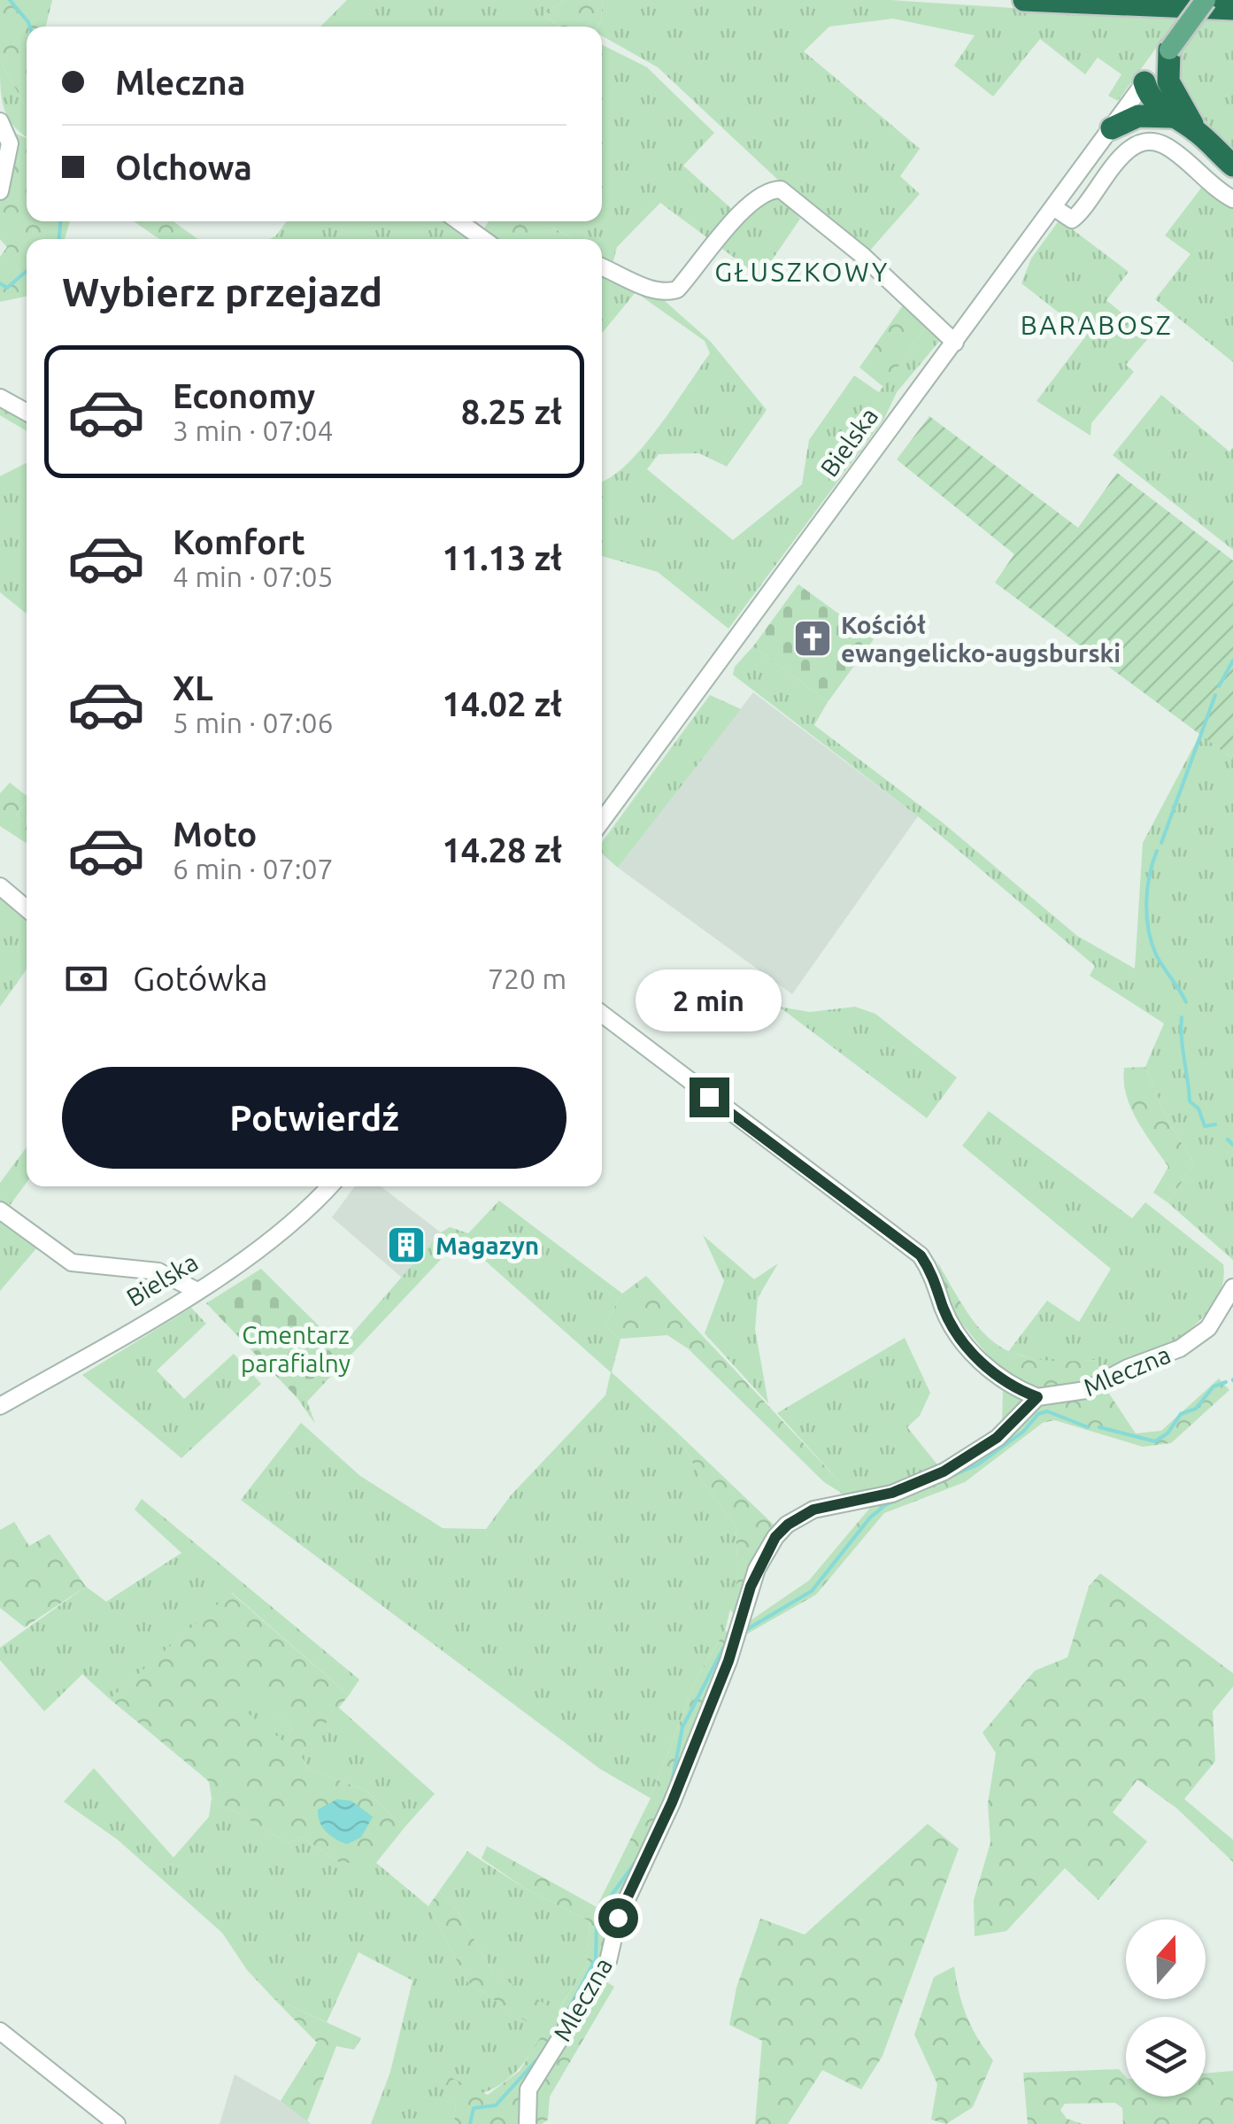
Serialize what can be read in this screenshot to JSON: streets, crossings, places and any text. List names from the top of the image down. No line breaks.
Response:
{"streets":{"street":["Bielska","Mleczna"]},"districts":["GŁUSZKOWY","BARABOSZ"],"parks":["Cmentarz parafialny"],"places":{"church":["Kościół ewangelicko-augsburski"],"building":["Magazyn"]},"north":"top","page":{"banner":["Mleczna","Olchowa"],"heading":"Wybierz przejazd","list":[{"name":"Economy","note":"3 min · 07:04","value":"8.25 zł"},{"name":"Komfort","note":"4 min · 07:05","value":"11.13 zł"},{"name":"XL","note":"5 min · 07:06","value":"14.02 zł"},{"name":"Moto","note":"6 min · 07:07","value":"14.28 zł"}],"pay":["Gotówka","720 m"],"bubble":"2 min","buttons":"Potwierdź"}}
